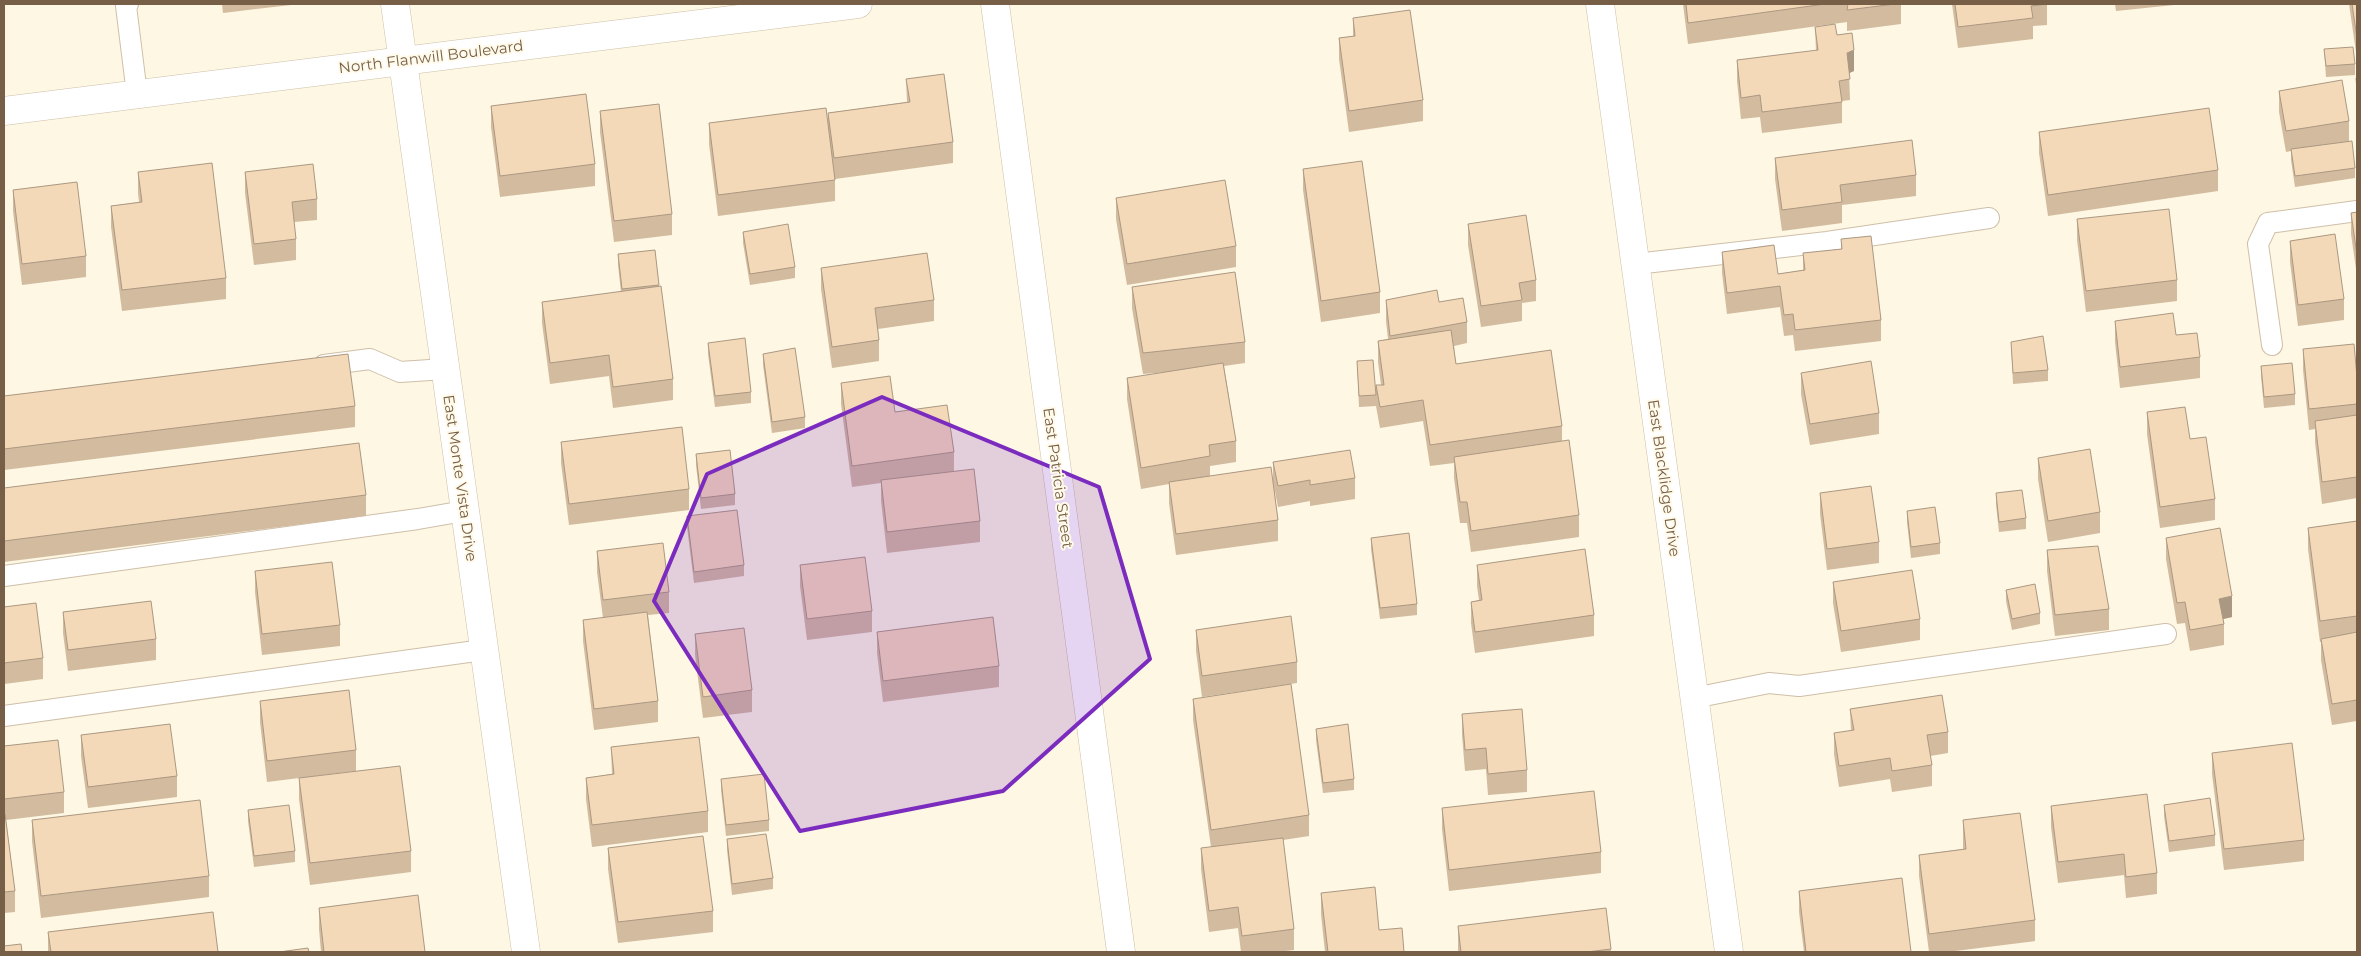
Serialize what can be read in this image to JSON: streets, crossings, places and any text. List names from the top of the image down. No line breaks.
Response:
{"streets":{"street":["North Flanwill Boulevard","East Monte Vista Drive","East Patricia Street","East Blacklidge Drive"]},"crossings":[["North Flanwill Boulevard","East Monte Vista Drive"]]}
